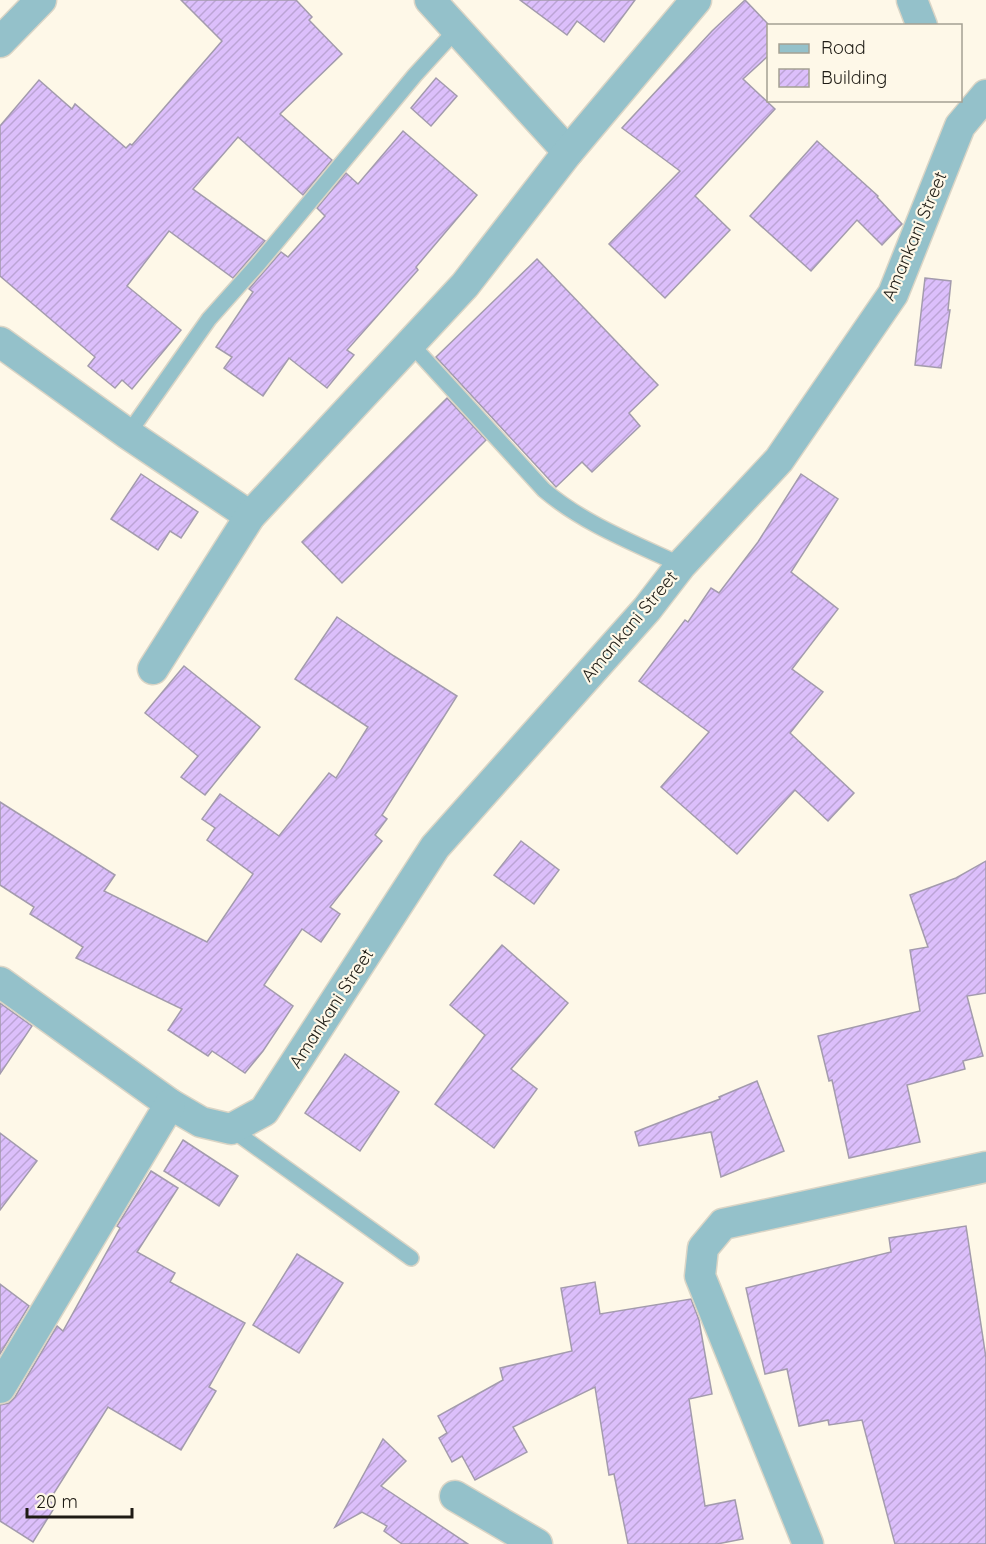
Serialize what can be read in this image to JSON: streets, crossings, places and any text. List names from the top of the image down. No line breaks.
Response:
{"streets":{"street":["Amankani Street"]},"legend":["Road","Building"],"scale_bar":"20 m"}
